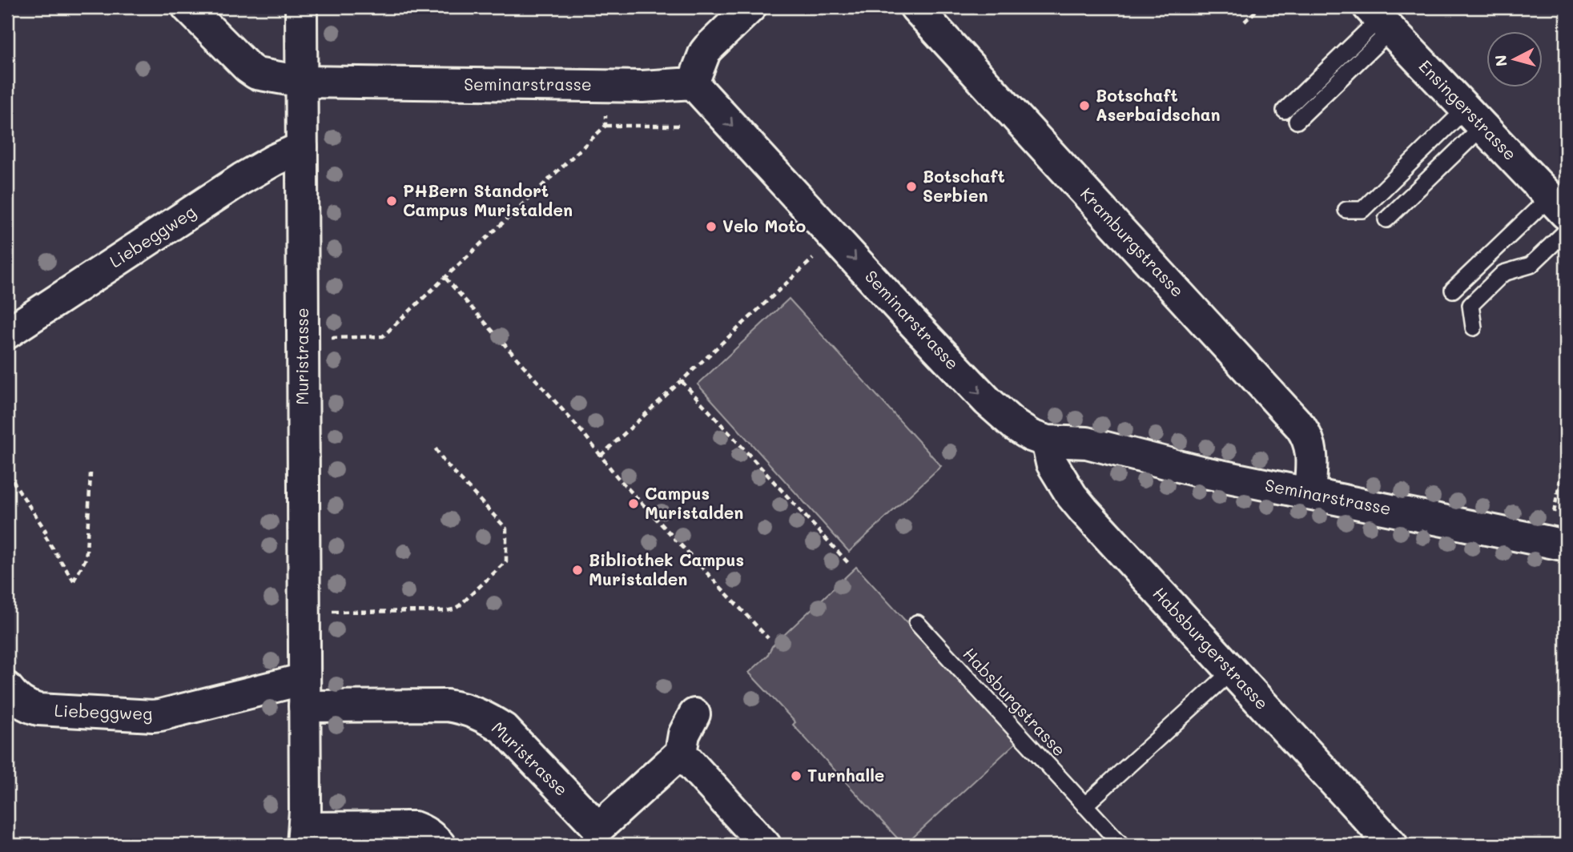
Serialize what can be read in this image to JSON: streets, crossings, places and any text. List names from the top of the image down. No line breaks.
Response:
{"streets":{"street":["Seminarstrasse","Ensingerstrasse","Liebeggweg","Kramburgstrasse","Muristrasse","Habsburgerstrasse"],"lane":["Habsburgstrasse"]},"crossings":[["Seminarstrasse","Kramburgstrasse"],["Seminarstrasse","Muristrasse"],["Seminarstrasse","Habsburgerstrasse"],["Liebeggweg","Muristrasse"]],"places":["Botschaft Aserbaidschan","Botschaft Serbien","PHBern Standort Campus Muristalden","Velo Moto","Campus Muristalden","Bibliothek Campus Muristalden","Turnhalle"],"north":"left"}
